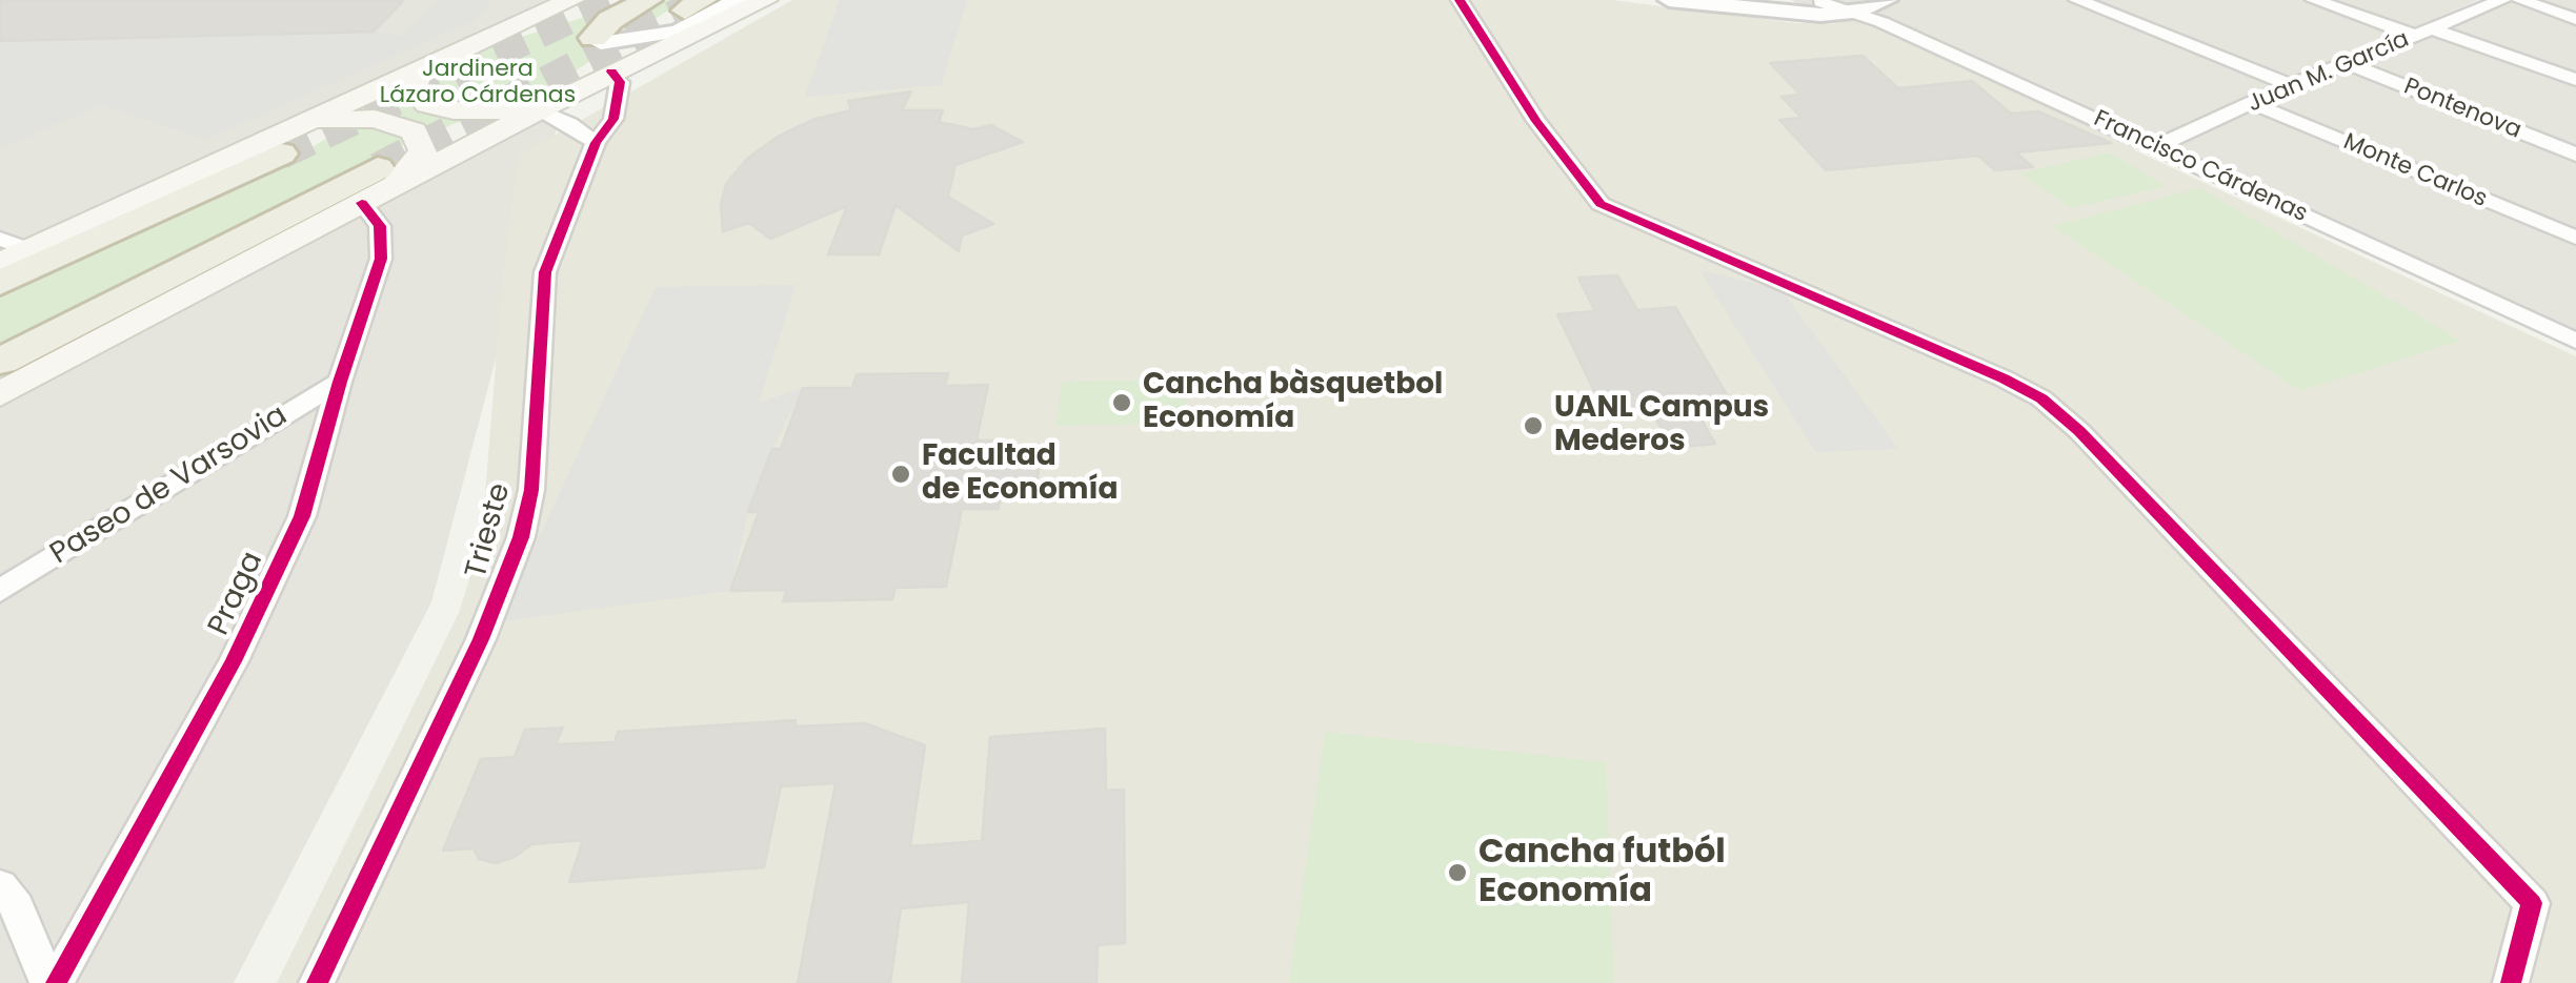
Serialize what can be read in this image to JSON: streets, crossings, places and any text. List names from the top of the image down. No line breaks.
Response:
{"streets":{"street":["Juan M. García","Pontenova","Francisco Cárdenas","Monte Carlos","Paseo de Varsovia","Trieste","Praga"]},"crossings":[["Juan M. García","Pontenova"],["Juan M. García","Francisco Cárdenas"],["Juan M. García","Monte Carlos"],["Paseo de Varsovia","Praga"]],"parks":["Jardinera Lázaro Cárdenas"],"places":["Cancha bàsquetbol Economía","UANL Campus Mederos","Facultad de Economía","Cancha futból Economía"]}
